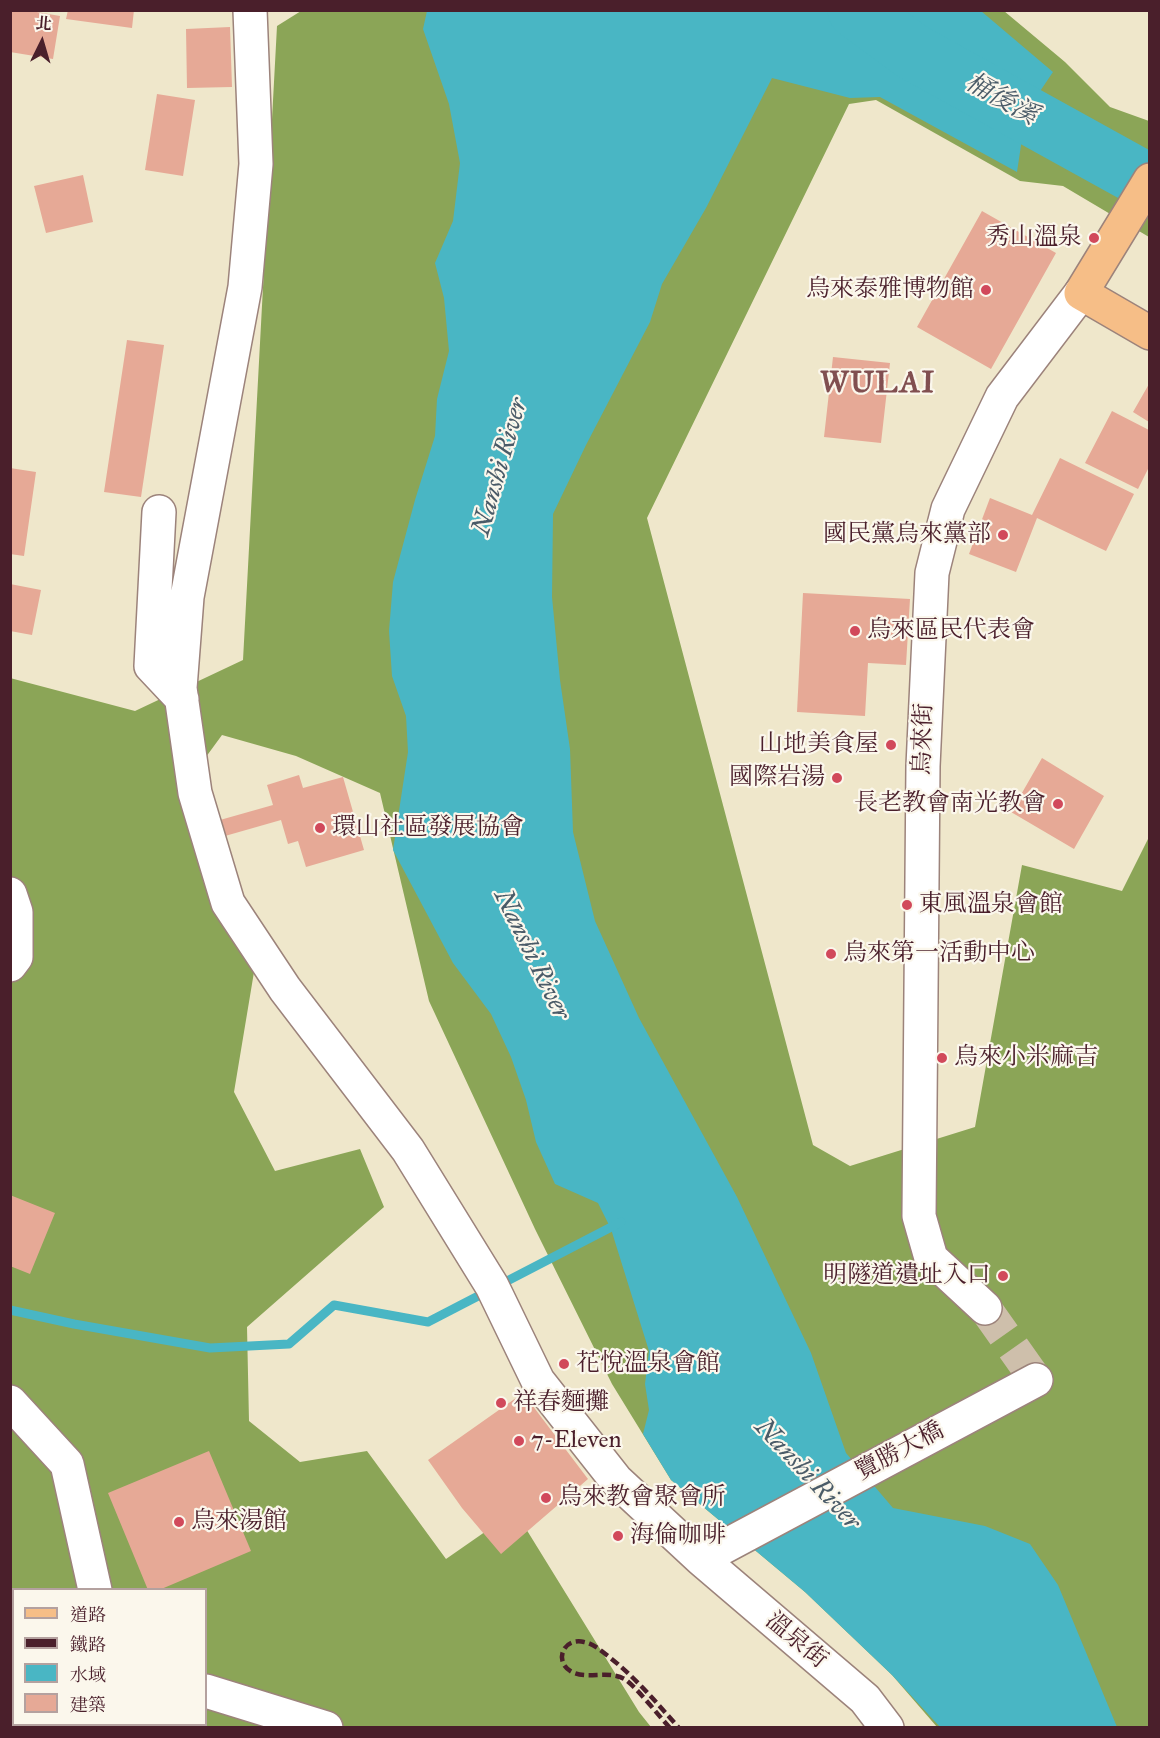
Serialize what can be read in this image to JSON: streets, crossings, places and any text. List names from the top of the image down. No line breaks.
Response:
{"streets":{"street":["烏來街","覽勝大橋","溫泉街"]},"crossings":[["覽勝大橋","溫泉街"]],"districts":["WULAI"],"water":["桶後溪","Nanshi River"],"places":["秀山溫泉","烏來泰雅博物館","國民黨烏來黨部","烏來區民代表會","山地美食屋","國際岩湯","長老教會南光教會","環山社區發展協會","東風溫泉會館","烏來第一活動中心","烏來小米麻吉","明隧道遺址入口","花悅溫泉會館","祥春麵攤","7-Eleven","烏來教會聚會所","烏來湯館","海倫咖啡"],"legend":["道路","鐵路","水域","建築"],"north":"top"}
